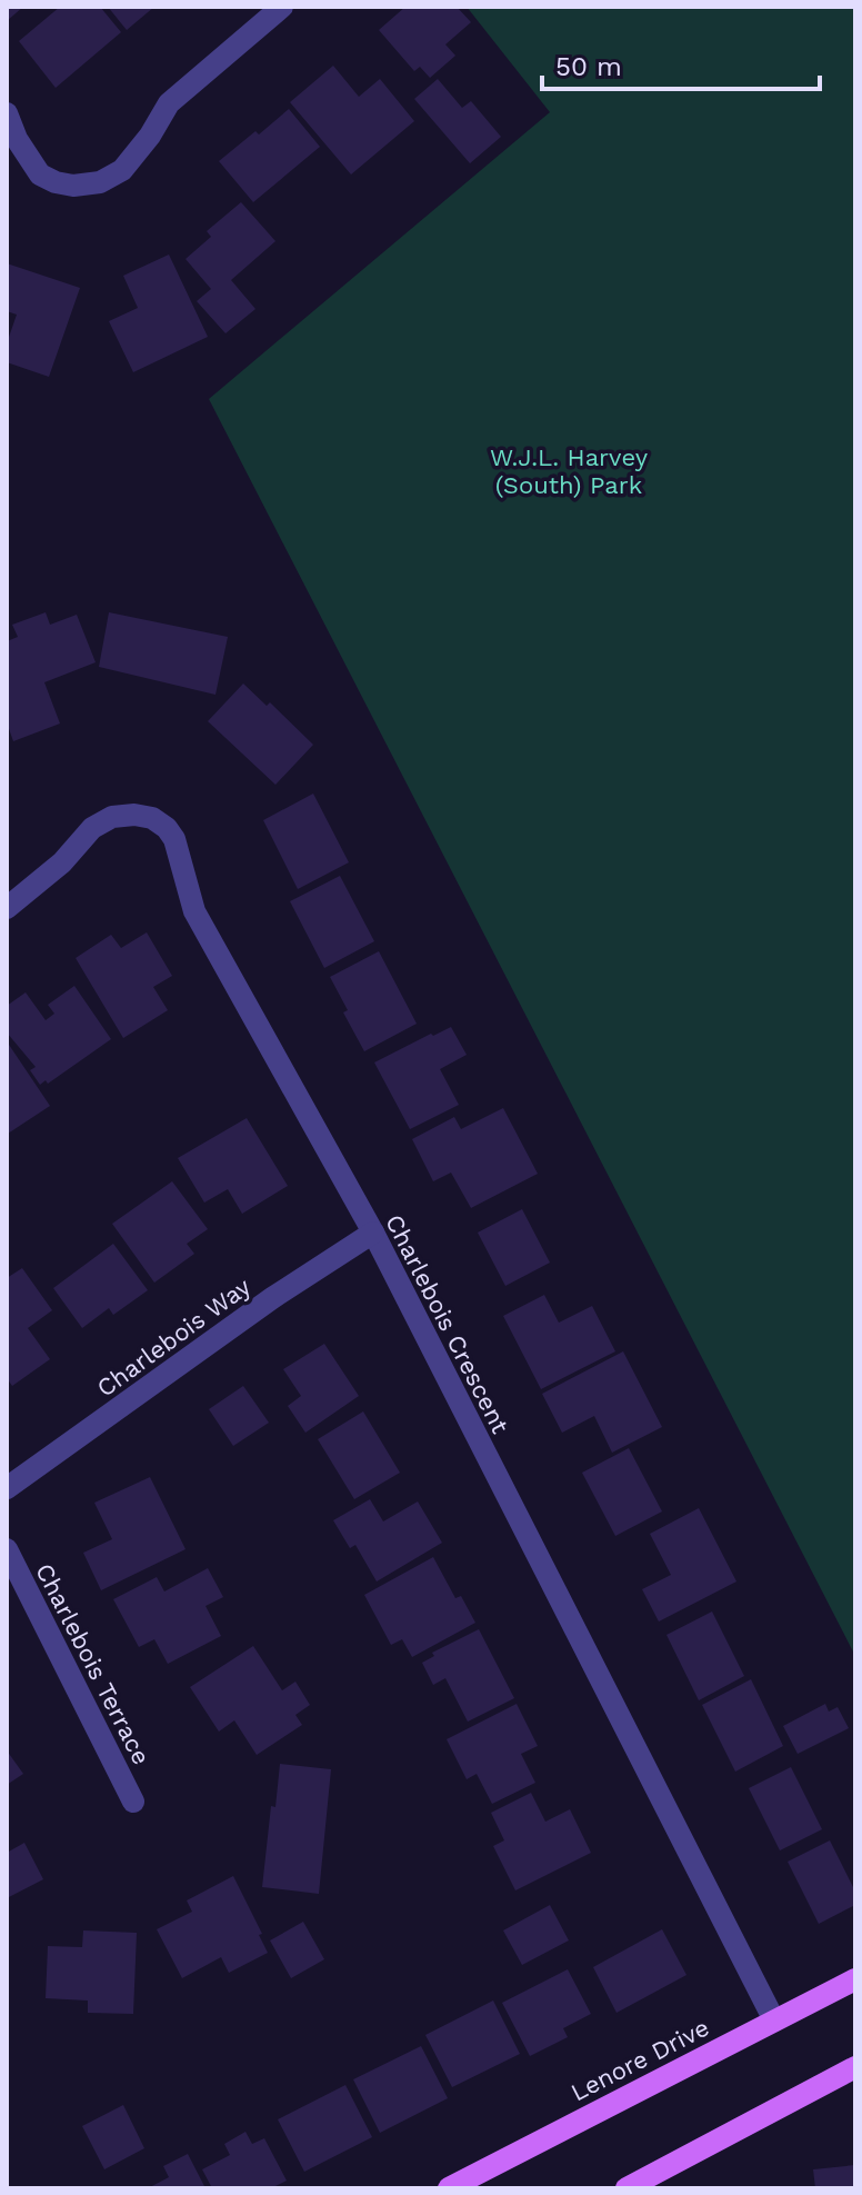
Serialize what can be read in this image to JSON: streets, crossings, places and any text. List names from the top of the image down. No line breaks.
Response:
{"streets":{"main road":["Lenore Drive"],"street":["Charlebois Crescent","Charlebois Way","Charlebois Terrace"]},"crossings":[["Charlebois Crescent","Charlebois Way"],["Charlebois Crescent","Lenore Drive"]],"parks":["W.J.L. Harvey (South) Park"],"scale_bar":"50 m"}
